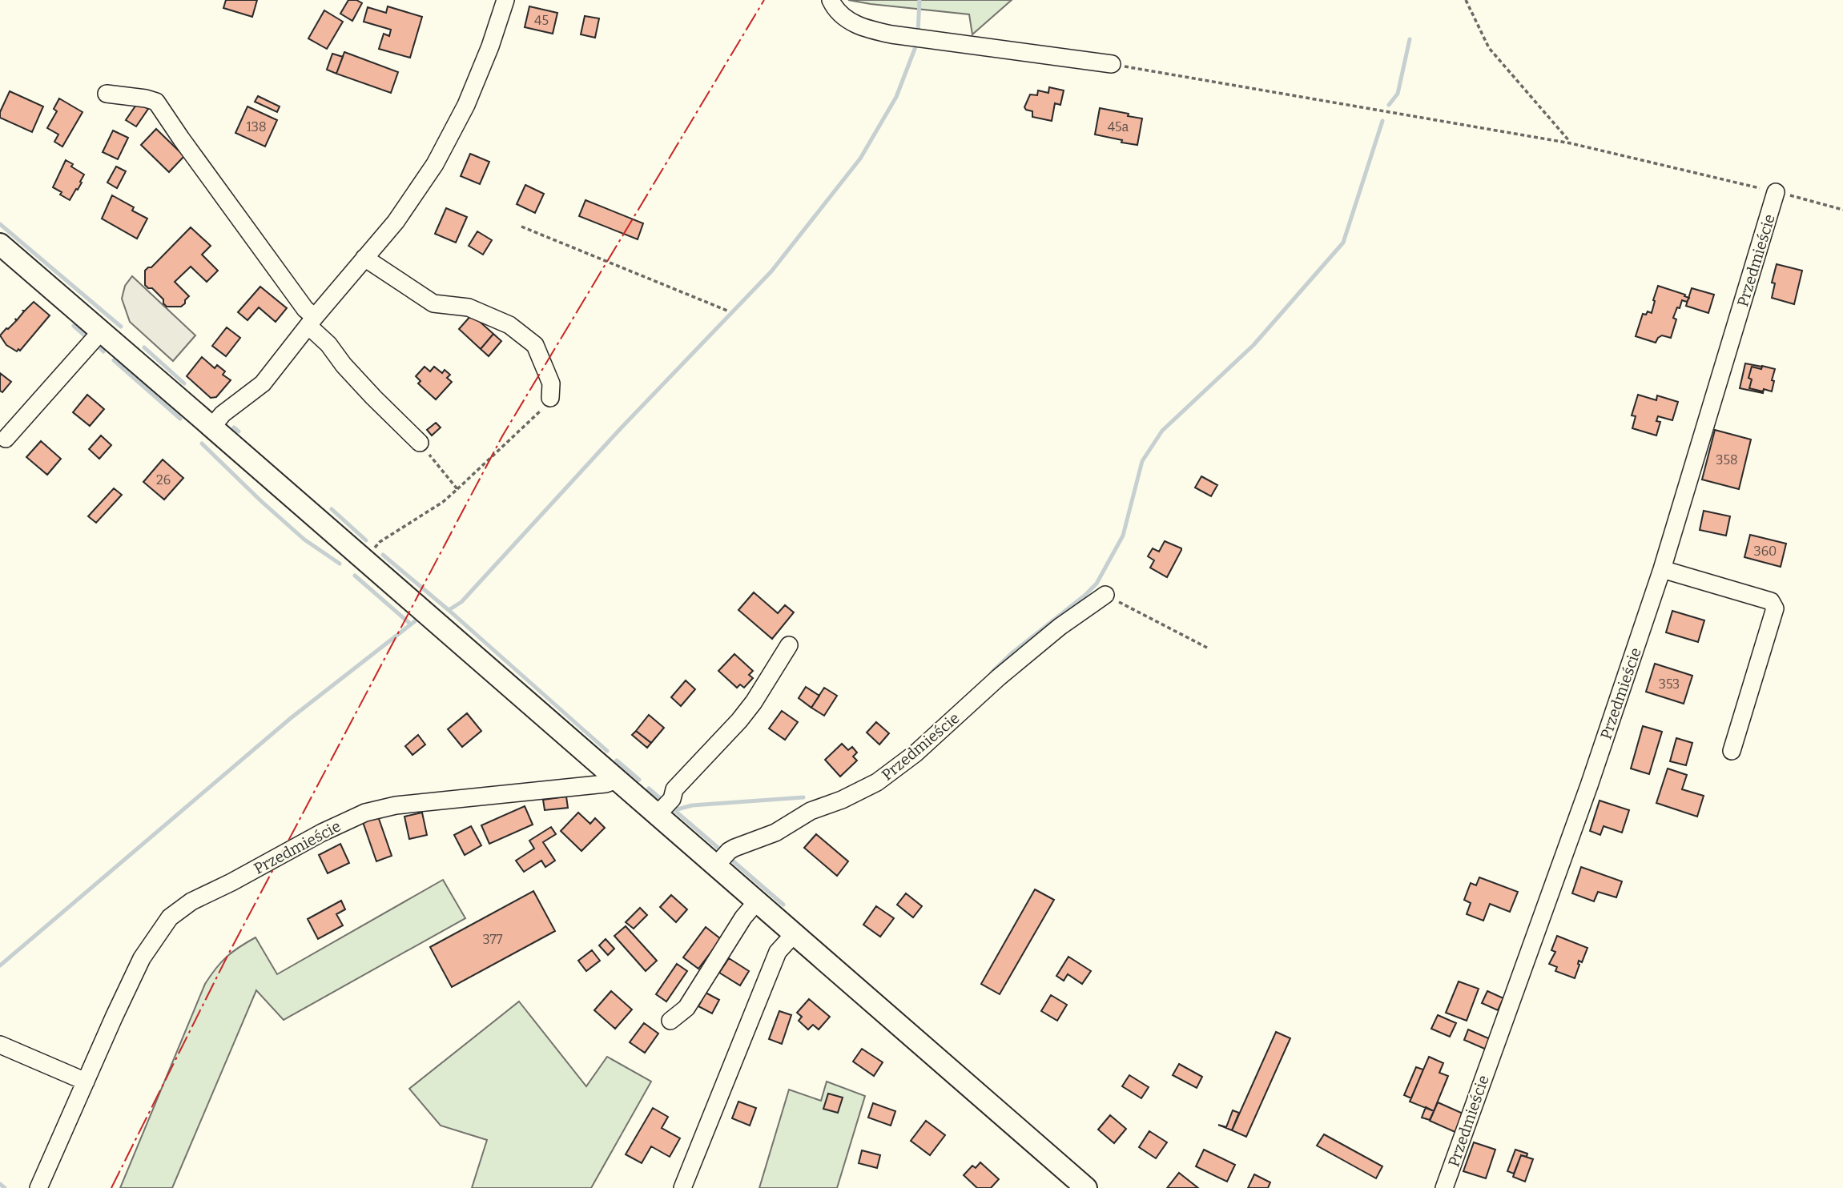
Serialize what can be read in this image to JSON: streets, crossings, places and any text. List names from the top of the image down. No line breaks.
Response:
{"streets":{"street":["Przedmieście"]},"house_numbers":["45","138","45a","358","26","360","353","377"]}
